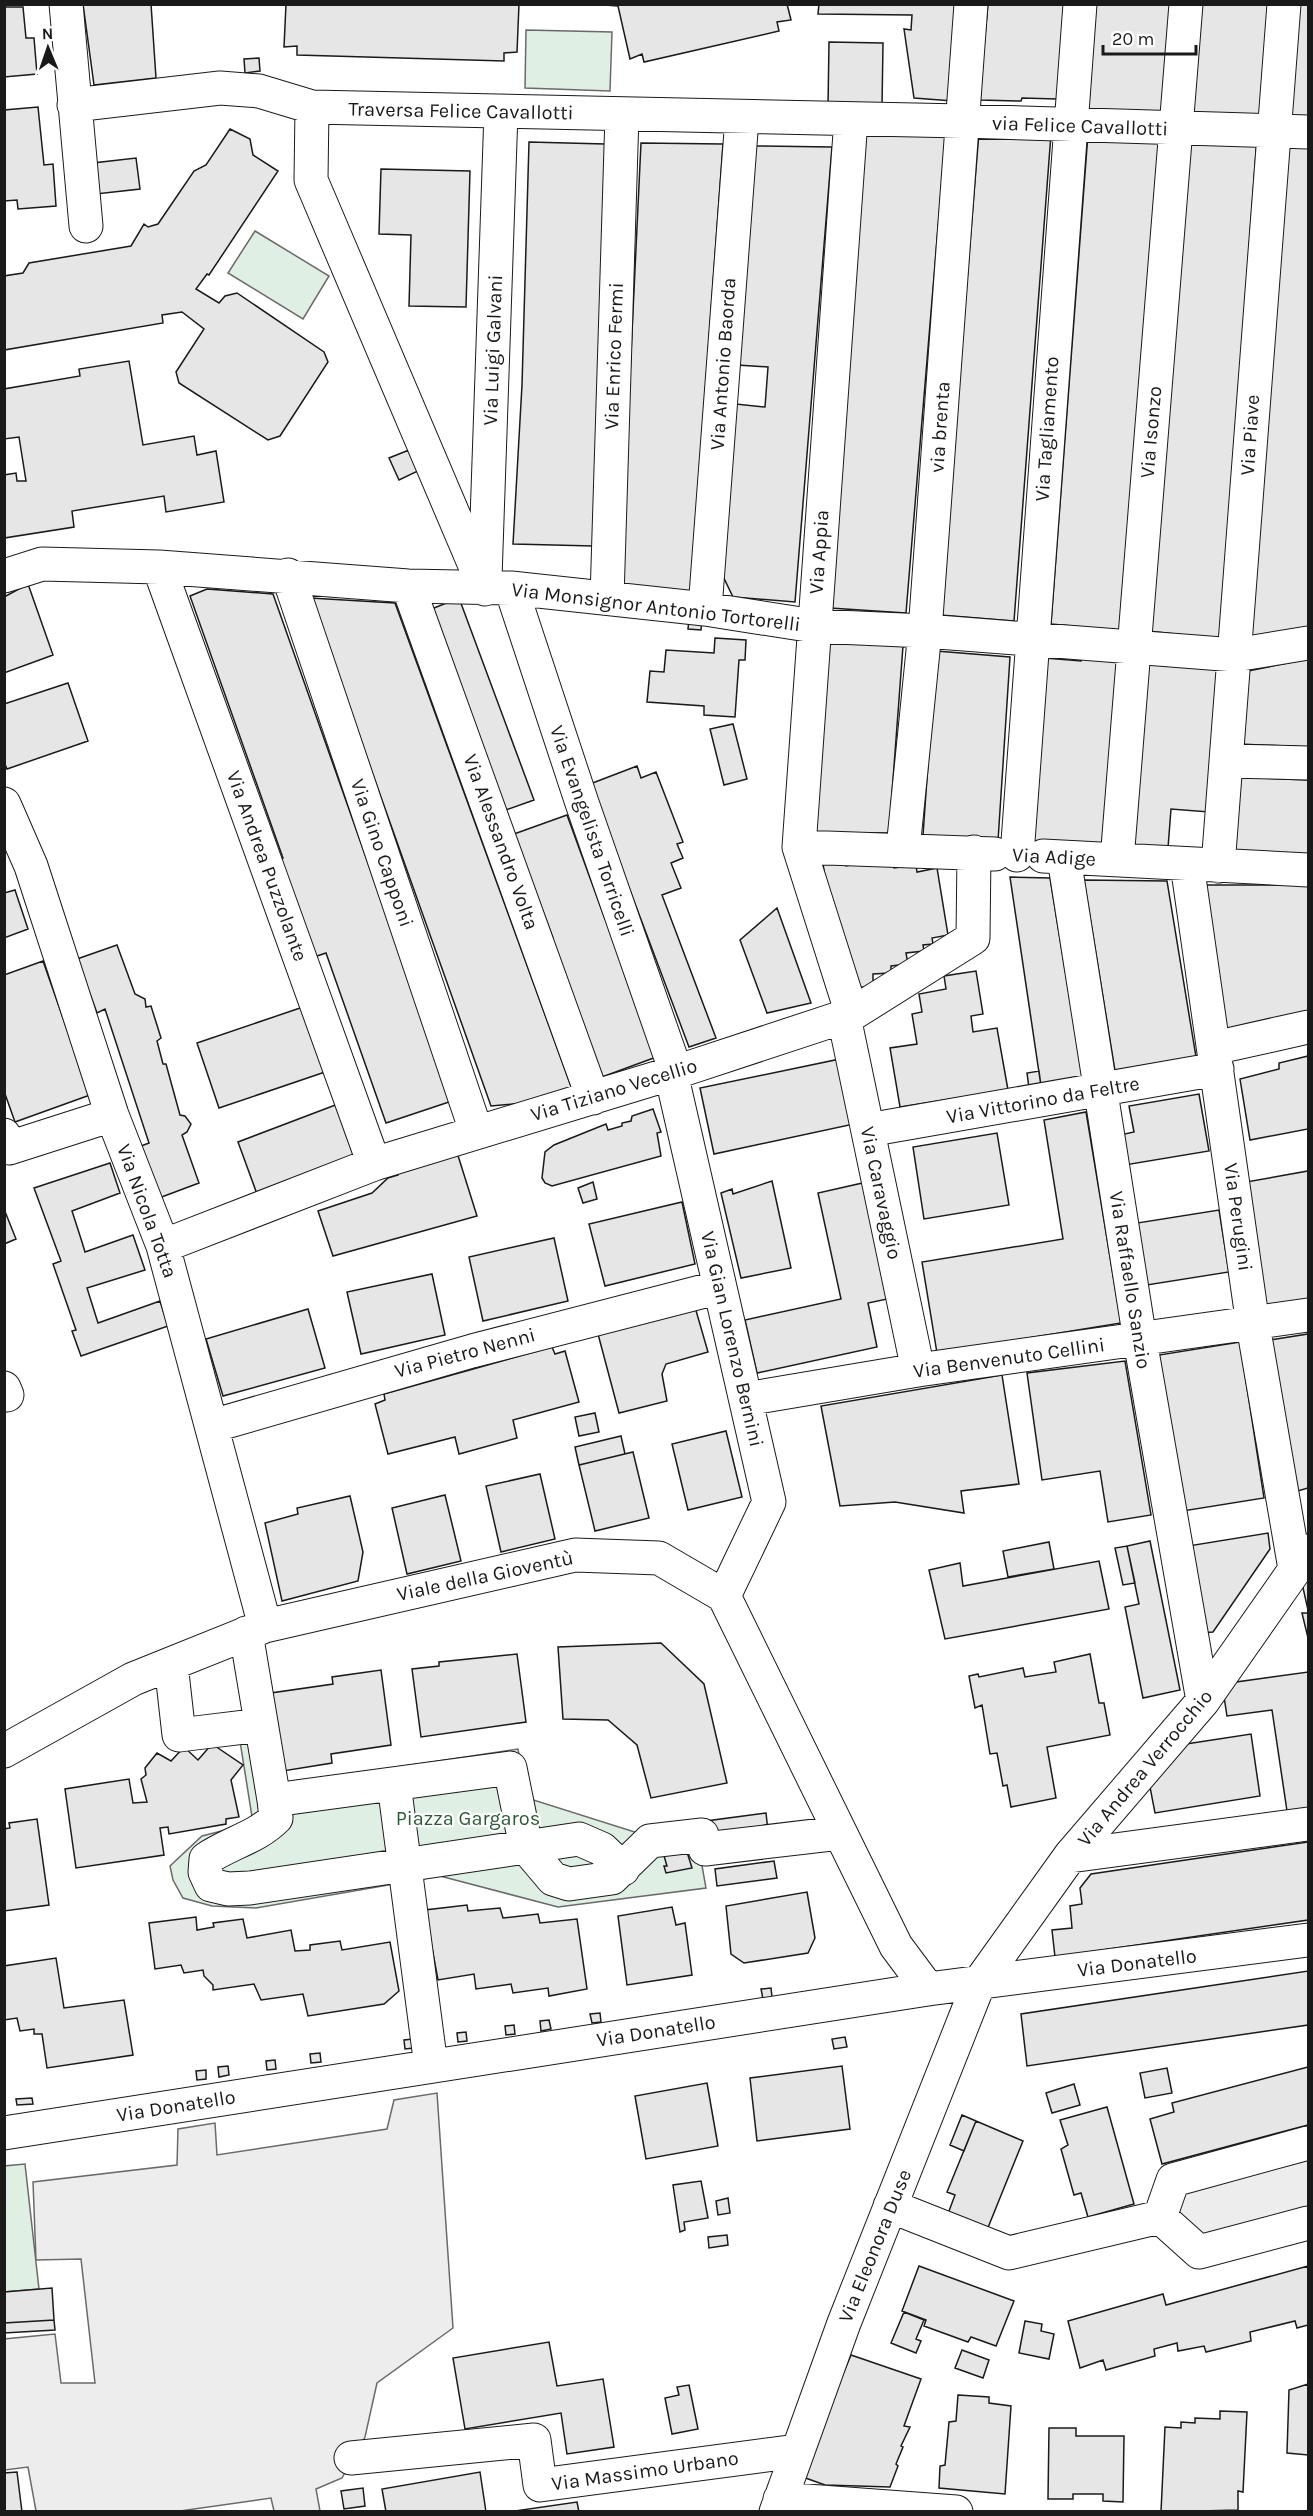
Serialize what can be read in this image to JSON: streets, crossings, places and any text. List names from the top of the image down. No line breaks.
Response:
{"streets":{"street":["Traversa Felice Cavallotti","via Felice Cavallotti","Via Luigi Galvani","Via Enrico Fermi","Via Antonio Baorda","via brenta","Via Tagliamento","Via Isonzo","Via Piave","Via Appia","Via Monsignor Antonio Tortorelli","Via Evangelista Torricelli","Via Alessandro Volta","Via Gino Capponi","Via Adige","Via Andrea Puzzolante","Via Tiziano Vecellio","Via Vittorino da Feltre","Via Caravaggio","Via Nicola Totta","Via Perugini","Via Raffaello Sanzio","Via Gian Lorenzo Bernini","Via Pietro Nenni","Via Benvenuto Cellini","Viale della Gioventù","Via Andrea Verrocchio","Via Donatello","Via Eleonora Duse","Via Massimo Urbano"]},"crossings":[["Traversa Felice Cavallotti","via Felice Cavallotti"],["Traversa Felice Cavallotti","Via Luigi Galvani"],["Traversa Felice Cavallotti","Via Enrico Fermi"],["Traversa Felice Cavallotti","Via Antonio Baorda"],["Traversa Felice Cavallotti","Via Appia"],["Traversa Felice Cavallotti","Via Evangelista Torricelli"],["via Felice Cavallotti","via brenta"],["via Felice Cavallotti","Via Tagliamento"],["via Felice Cavallotti","Via Isonzo"],["via Felice Cavallotti","Via Piave"],["via Felice Cavallotti","Via Appia"],["Via Luigi Galvani","Via Monsignor Antonio Tortorelli"],["Via Luigi Galvani","Via Evangelista Torricelli"],["Via Enrico Fermi","Via Monsignor Antonio Tortorelli"],["Via Antonio Baorda","Via Monsignor Antonio Tortorelli"],["via brenta","Via Monsignor Antonio Tortorelli"],["via brenta","Via Adige"],["Via Tagliamento","Via Monsignor Antonio Tortorelli"],["Via Tagliamento","Via Adige"],["Via Isonzo","Via Monsignor Antonio Tortorelli"],["Via Isonzo","Via Adige"],["Via Piave","Via Monsignor Antonio Tortorelli"],["Via Piave","Via Adige"],["Via Piave","Via Perugini"],["Via Appia","Via Monsignor Antonio Tortorelli"],["Via Appia","Via Adige"],["Via Appia","Via Tiziano Vecellio"],["Via Appia","Via Caravaggio"],["Via Monsignor Antonio Tortorelli","Via Evangelista Torricelli"],["Via Monsignor Antonio Tortorelli","Via Alessandro Volta"],["Via Monsignor Antonio Tortorelli","Via Gino Capponi"],["Via Monsignor Antonio Tortorelli","Via Andrea Puzzolante"],["Via Evangelista Torricelli","Via Tiziano Vecellio"],["Via Evangelista Torricelli","Via Gian Lorenzo Bernini"],["Via Alessandro Volta","Via Tiziano Vecellio"],["Via Gino Capponi","Via Tiziano Vecellio"],["Via Adige","Via Tiziano Vecellio"],["Via Adige","Via Perugini"],["Via Adige","Via Raffaello Sanzio"],["Via Andrea Puzzolante","Via Tiziano Vecellio"],["Via Tiziano Vecellio","Via Caravaggio"],["Via Tiziano Vecellio","Via Nicola Totta"],["Via Tiziano Vecellio","Via Gian Lorenzo Bernini"],["Via Vittorino da Feltre","Via Caravaggio"],["Via Vittorino da Feltre","Via Perugini"],["Via Vittorino da Feltre","Via Raffaello Sanzio"],["Via Caravaggio","Via Benvenuto Cellini"],["Via Nicola Totta","Via Pietro Nenni"],["Via Nicola Totta","Viale della Gioventù"],["Via Perugini","Via Benvenuto Cellini"],["Via Perugini","Via Andrea Verrocchio"],["Via Raffaello Sanzio","Via Benvenuto Cellini"],["Via Raffaello Sanzio","Via Andrea Verrocchio"],["Via Gian Lorenzo Bernini","Via Pietro Nenni"],["Via Gian Lorenzo Bernini","Via Benvenuto Cellini"],["Via Gian Lorenzo Bernini","Viale della Gioventù"],["Via Andrea Verrocchio","Via Donatello"],["Via Andrea Verrocchio","Via Eleonora Duse"],["Via Donatello","Via Eleonora Duse"],["Via Eleonora Duse","Via Massimo Urbano"]],"parks":["Piazza Gargaros"],"scale_bar":"20 m","north":"top"}
